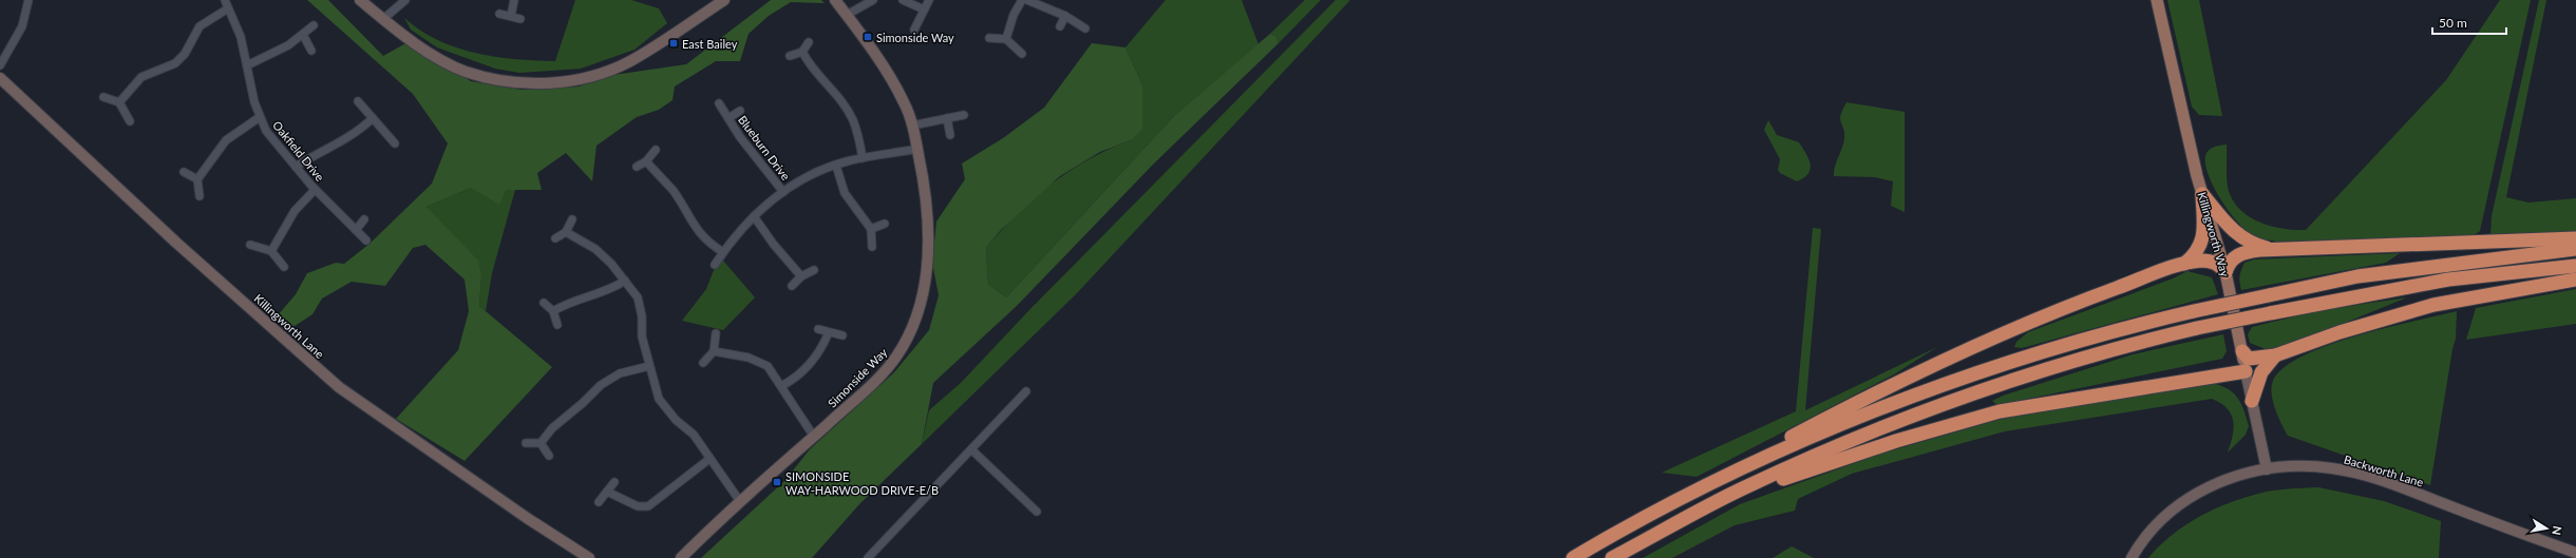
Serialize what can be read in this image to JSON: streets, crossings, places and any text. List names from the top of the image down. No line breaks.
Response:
{"streets":{"main road":["Killingworth Way","Killingworth Lane","Simonside Way","Backworth Lane"],"street":["Blueburn Drive","Oakfield Drive"]},"crossings":[["Blueburn Drive","Simonside Way"],["Killingworth Way","Backworth Lane"]],"places":{"transit":["Simonside Way","East Bailey","SIMONSIDE WAY-HARWOOD DRIVE-E/B"]},"scale_bar":"50 m","north":"right"}
